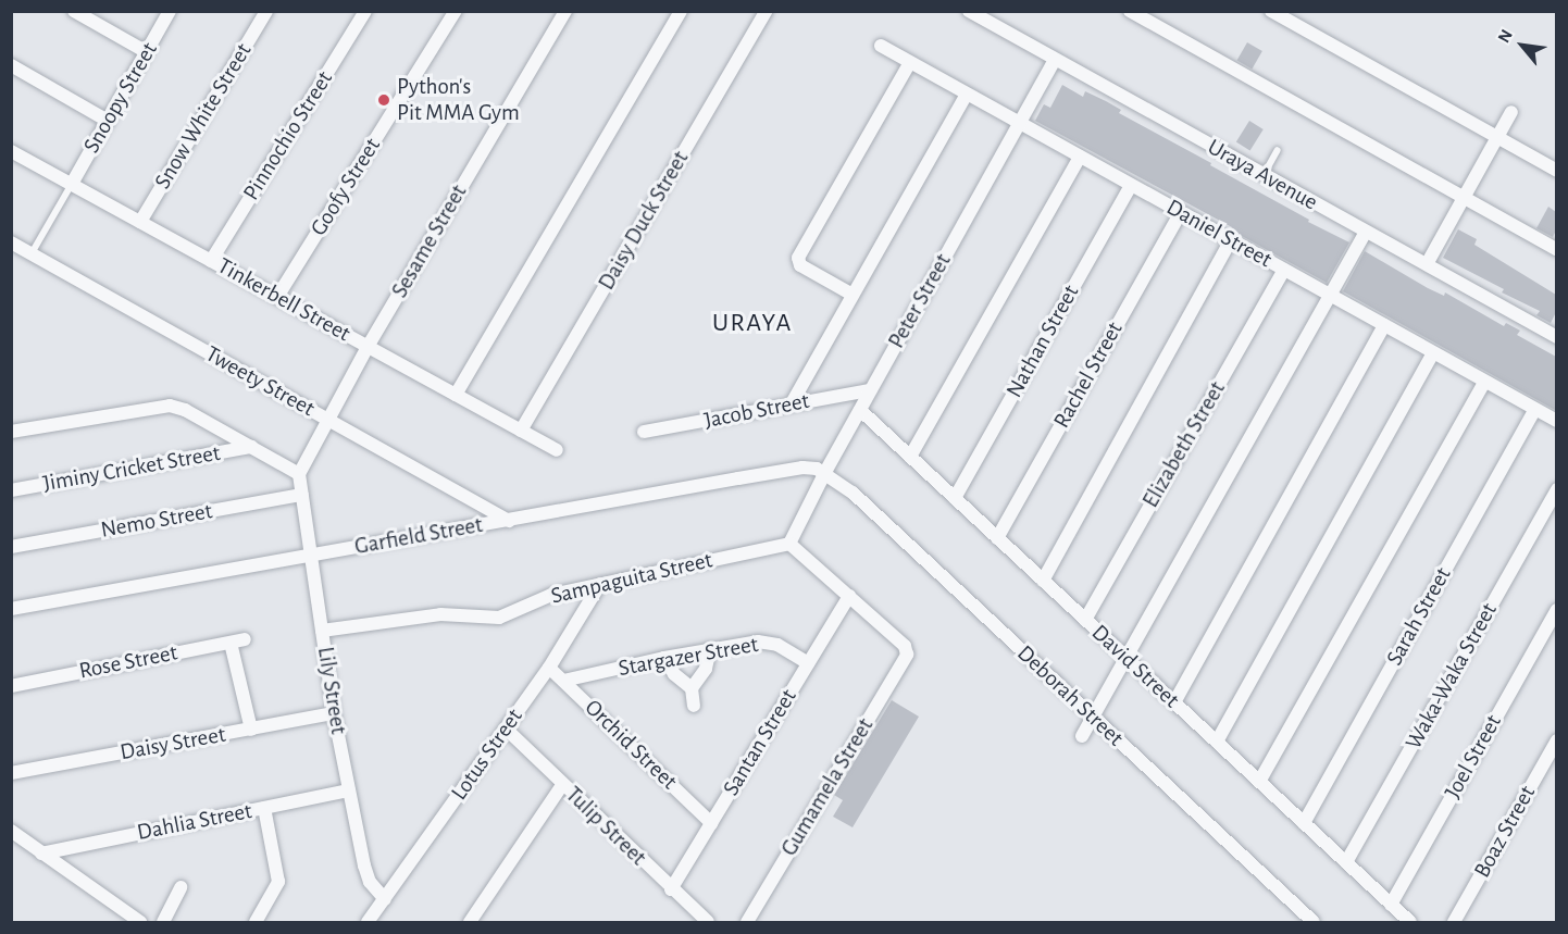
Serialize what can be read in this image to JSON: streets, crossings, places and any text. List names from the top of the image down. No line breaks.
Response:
{"streets":{"street":["Snoopy Street","Snow White Street","Pinnochio Street","Uraya Avenue","Goofy Street","Daisy Duck Street","Daniel Street","Sesame Street","Tinkerbell Street","Peter Street","Nathan Street","Rachel Street","Tweety Street","Jacob Street","Elizabeth Street","Jiminy Cricket Street","Nemo Street","Garfield Street","Sampaguita Street","Sarah Street","Stargazer Street","Rose Street","David Street","Waka-Waka Street","Lily Street","Deborah Street","Santan Street","Daisy Street","Orchid Street","Lotus Street","Joel Street","Gumamela Street","Dahlia Street","Tulip Street","Boaz Street"]},"crossings":[["Snoopy Street","Tinkerbell Street"],["Snow White Street","Tinkerbell Street"],["Pinnochio Street","Tinkerbell Street"],["Uraya Avenue","Peter Street"],["Goofy Street","Tinkerbell Street"],["Daisy Duck Street","Tinkerbell Street"],["Daniel Street","Peter Street"],["Daniel Street","Nathan Street"],["Daniel Street","Rachel Street"],["Daniel Street","Elizabeth Street"],["Daniel Street","Sarah Street"],["Sesame Street","Tinkerbell Street"],["Sesame Street","Tweety Street"],["Sesame Street","Lily Street"],["Peter Street","Jacob Street"],["Peter Street","Garfield Street"],["Peter Street","Sampaguita Street"],["Peter Street","David Street"],["Peter Street","Deborah Street"],["Nathan Street","David Street"],["Rachel Street","David Street"],["Tweety Street","Garfield Street"],["Elizabeth Street","David Street"],["Nemo Street","Lily Street"],["Garfield Street","Lily Street"],["Garfield Street","Deborah Street"],["Sampaguita Street","Lily Street"],["Sampaguita Street","Lotus Street"],["Sarah Street","David Street"],["Stargazer Street","Santan Street"],["Stargazer Street","Orchid Street"],["Rose Street","Daisy Street"],["David Street","Waka-Waka Street"],["David Street","Joel Street"],["Lily Street","Daisy Street"],["Lily Street","Lotus Street"],["Lily Street","Dahlia Street"],["Santan Street","Orchid Street"],["Santan Street","Gumamela Street"],["Santan Street","Tulip Street"],["Orchid Street","Lotus Street"],["Lotus Street","Tulip Street"]],"districts":["URAYA"],"places":["Python's Pit MMA Gym"],"north":"top left"}
